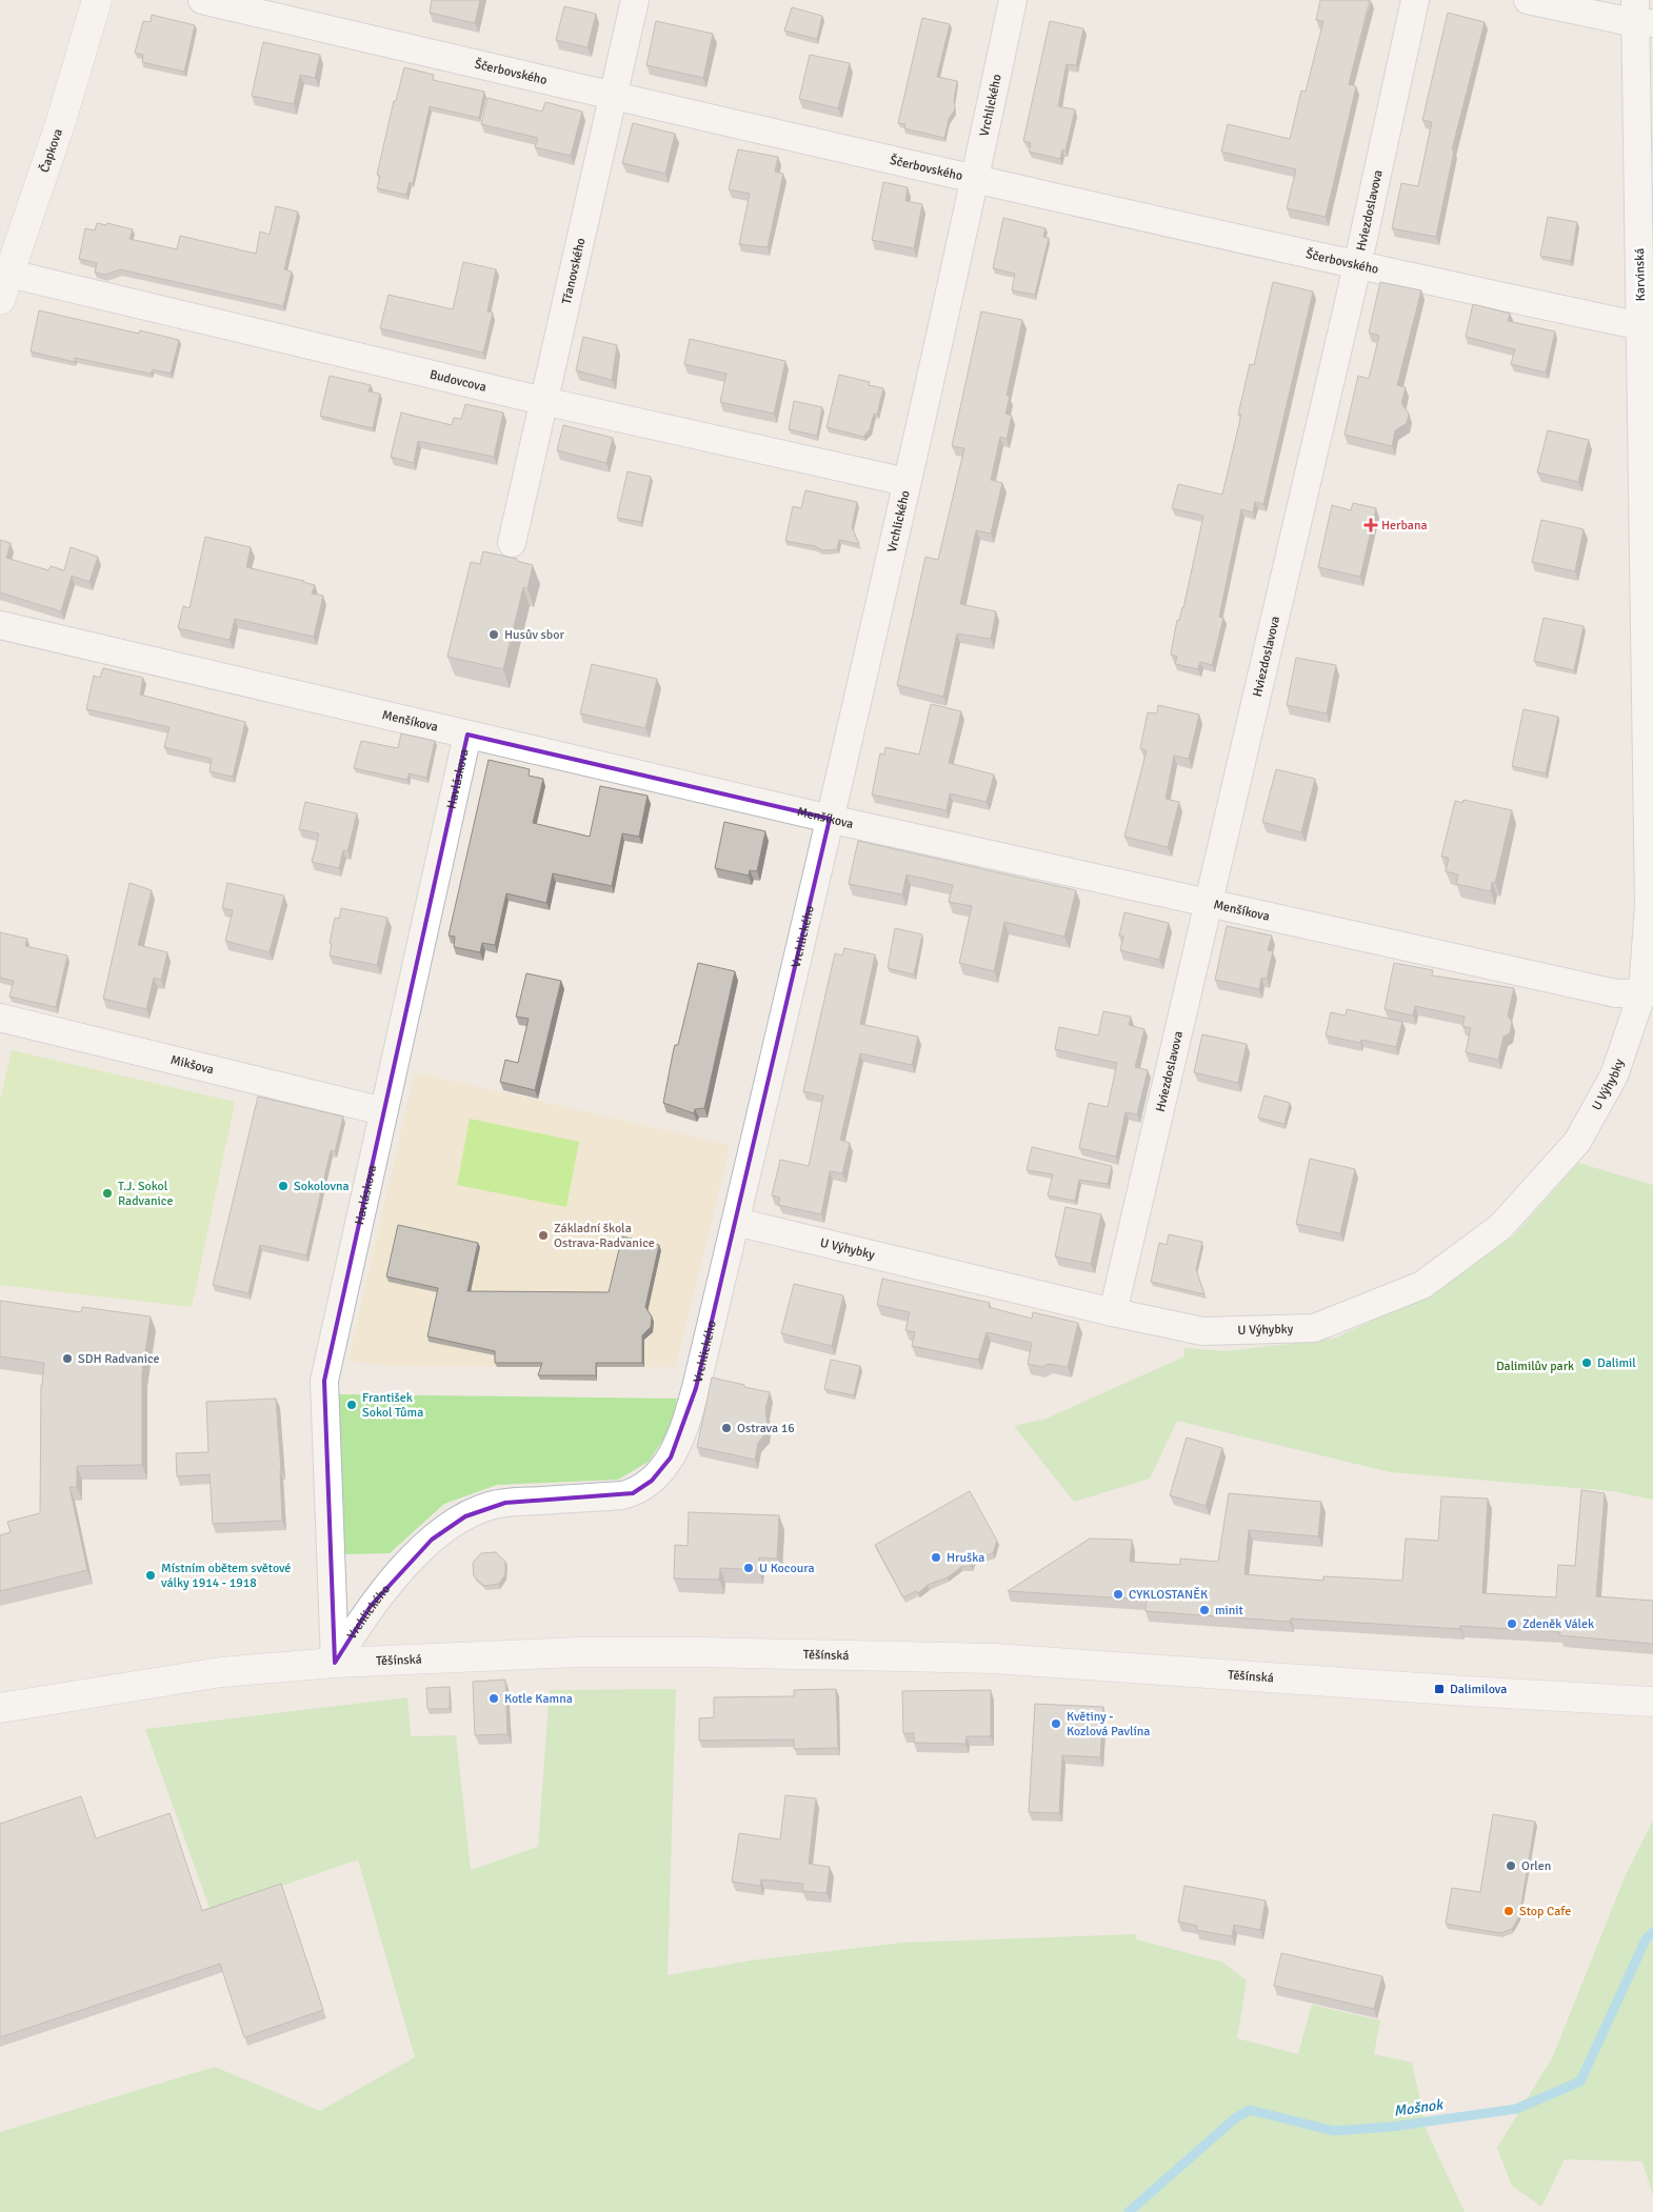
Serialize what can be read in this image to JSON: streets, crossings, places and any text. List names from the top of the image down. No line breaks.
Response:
{"streets":{"main road":["Čapkova","Těšínská"],"street":["Ščerbovského","Vrchlického","Hviezdoslavova","Třanovského","Karvinská","Budovcova","Menšíkova","Havláskova","Mikšova","U Výhybky"]},"crossings":[["Ščerbovského","Vrchlického"],["Ščerbovského","Hviezdoslavova"],["Ščerbovského","Třanovského"],["Ščerbovského","Karvinská"],["Vrchlického","Budovcova"],["Vrchlického","Menšíkova"],["Vrchlického","Havláskova"],["Vrchlického","U Výhybky"],["Vrchlického","Těšínská"],["Čapkova","Budovcova"],["Hviezdoslavova","Menšíkova"],["Hviezdoslavova","U Výhybky"],["Třanovského","Budovcova"],["Karvinská","Menšíkova"],["Karvinská","U Výhybky"],["Menšíkova","Havláskova"],["Menšíkova","U Výhybky"],["Havláskova","Mikšova"],["Havláskova","Těšínská"]],"water":["Mošnok"],"parks":["Dalimilův park"],"places":{"health":["Herbana"],"other":["Husův sbor","Sokolovna","T.J. Sokol Radvanice","Základní škola Ostrava-Radvanice","SDH Radvanice","Dalimil","František Sokol Tůma","Ostrava 16","Hruška","U Kocoura","Místním obětem světové války 1914 - 1918","CYKLOSTANĚK","minit","Zdeněk Válek","Kotle Kamna","Květiny - Kozlová Pavlína","Orlen","Stop Cafe"],"transit":["Dalimilova"]}}
